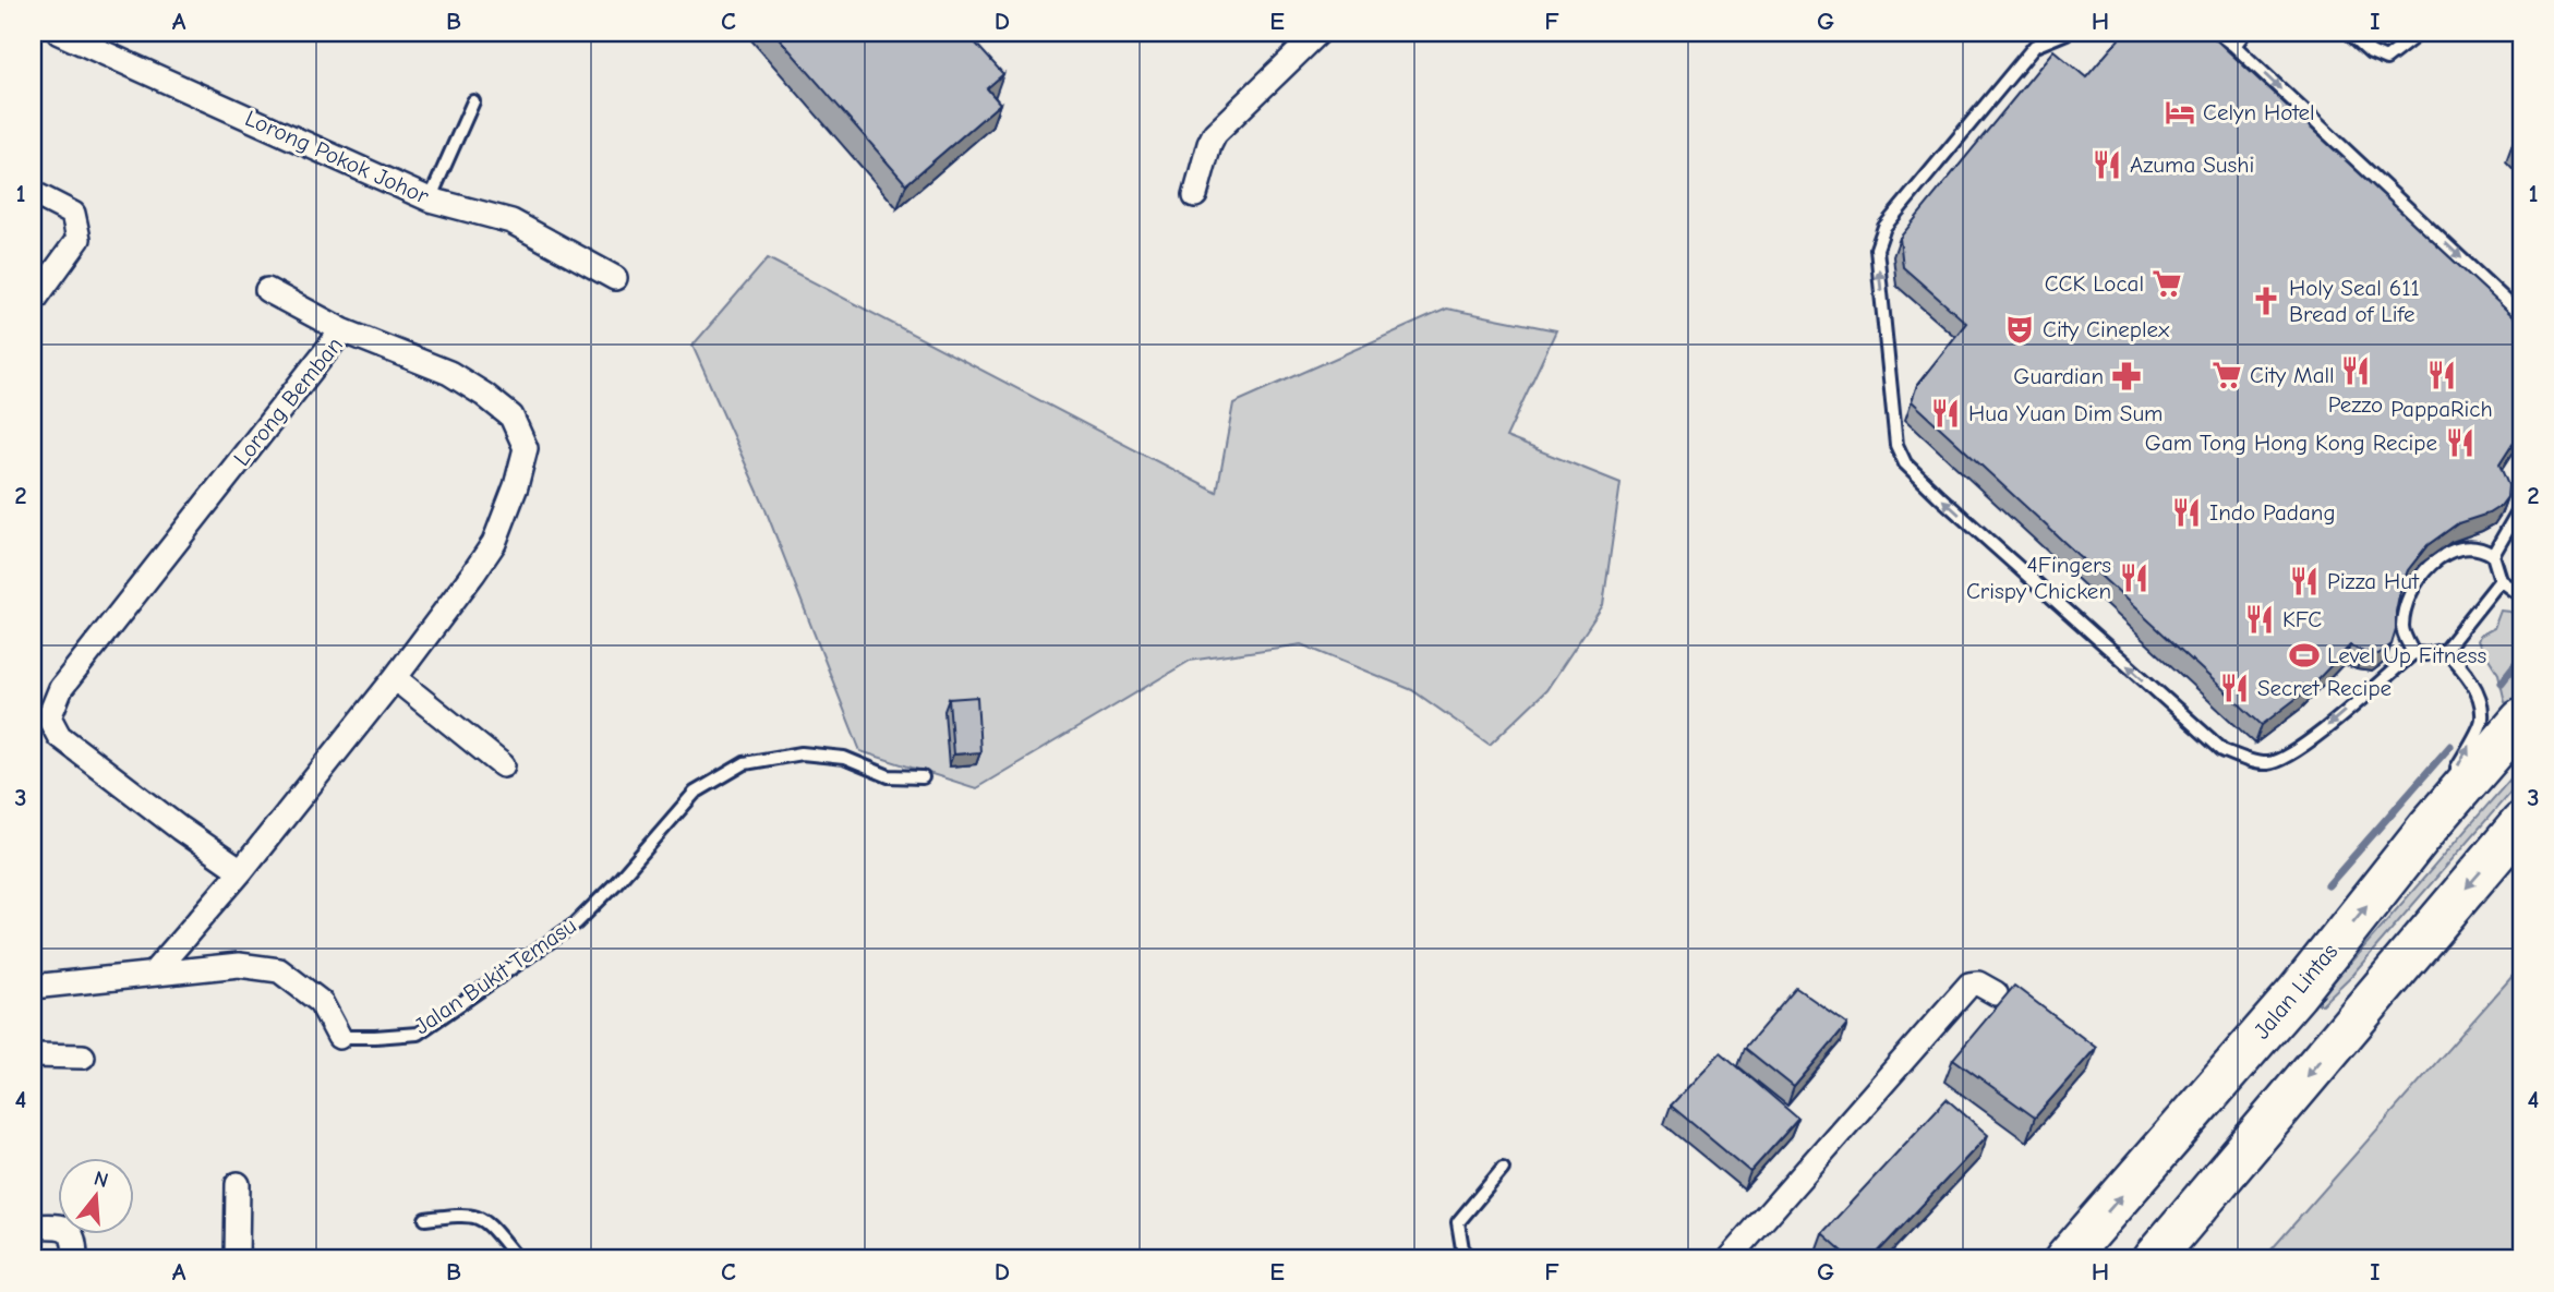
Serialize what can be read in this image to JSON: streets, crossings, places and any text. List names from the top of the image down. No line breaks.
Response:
{"streets":{"highway":["Jalan Lintas"],"street":["Lorong Pokok Johor","Lorong Bemban","Jalan Bukit Temasu"]},"crossings":[["Lorong Bemban","Jalan Bukit Temasu"]],"places":{"hotel":["Celyn Hotel"],"restaurant":["Azuma Sushi","Pezzo","PappaRich","Hua Yuan Dim Sum","Gam Tong Hong Kong Recipe","Indo Padang","4Fingers Crispy Chicken","Pizza Hut","KFC","Secret Recipe"],"supermarket":["CCK Local","City Mall"],"church":["Holy Seal 611 Bread of Life"],"theatre":["City Cineplex"],"pharmacy":["Guardian"],"sports":["Level Up Fitness"]},"north":"top","grid":{"columns":["A","B","C","D","E","F","G","H","I"],"rows":["1","2","3","4"]}}
